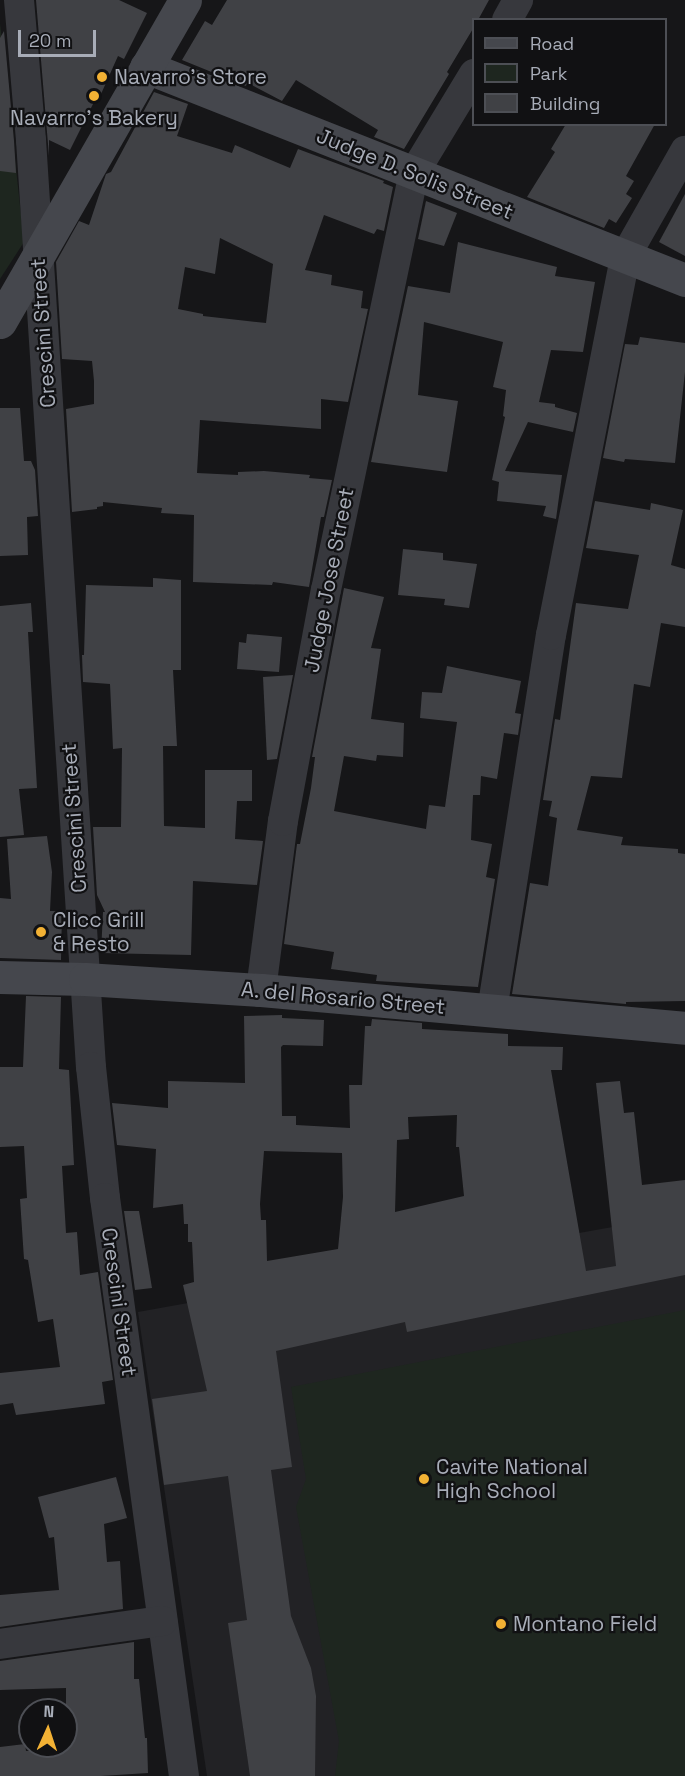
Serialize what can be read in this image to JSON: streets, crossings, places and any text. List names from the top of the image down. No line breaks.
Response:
{"streets":{"street":["Judge D. Solis Street","Crescini Street","Judge Jose Street","A. del Rosario Street"]},"crossings":[["Judge D. Solis Street","Judge Jose Street"],["Crescini Street","A. del Rosario Street"],["Judge Jose Street","A. del Rosario Street"]],"places":["Navarro's Store","Navarro's Bakery","Clicc Grill & Resto","Cavite National High School","Montano Field"],"legend":["Road","Park","Building"],"scale_bar":"20 m","north":"top"}
